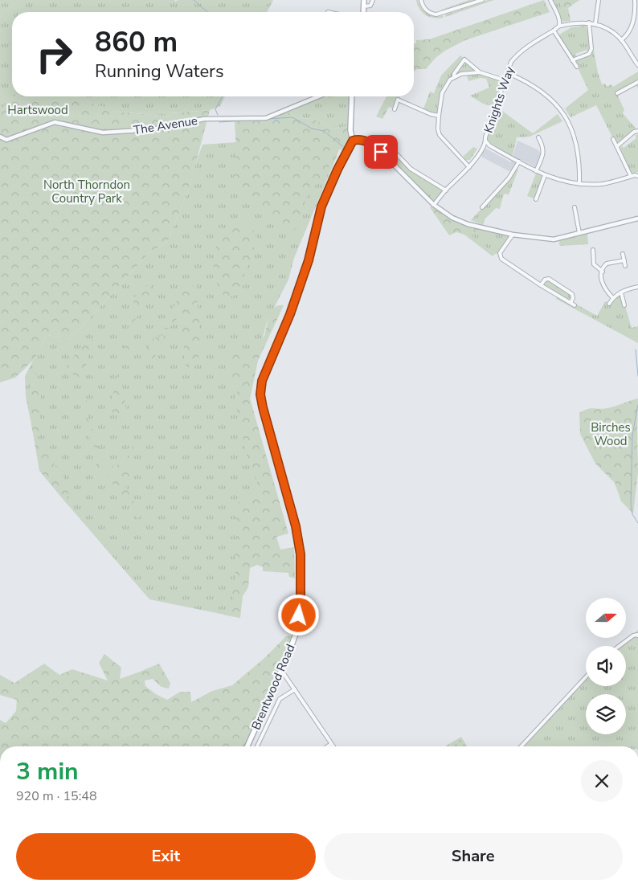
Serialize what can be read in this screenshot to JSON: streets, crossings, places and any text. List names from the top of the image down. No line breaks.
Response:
{"streets":{"main road":["Brentwood Road"],"street":["Knights Way","The Avenue"]},"parks":["Hartswood","North Thorndon Country Park","Birches Wood"],"north":"right","page":{"turn":["860 m","Running Waters"],"heading":["3 min","920 m · 15:48"],"buttons":["Exit","Share"]}}
